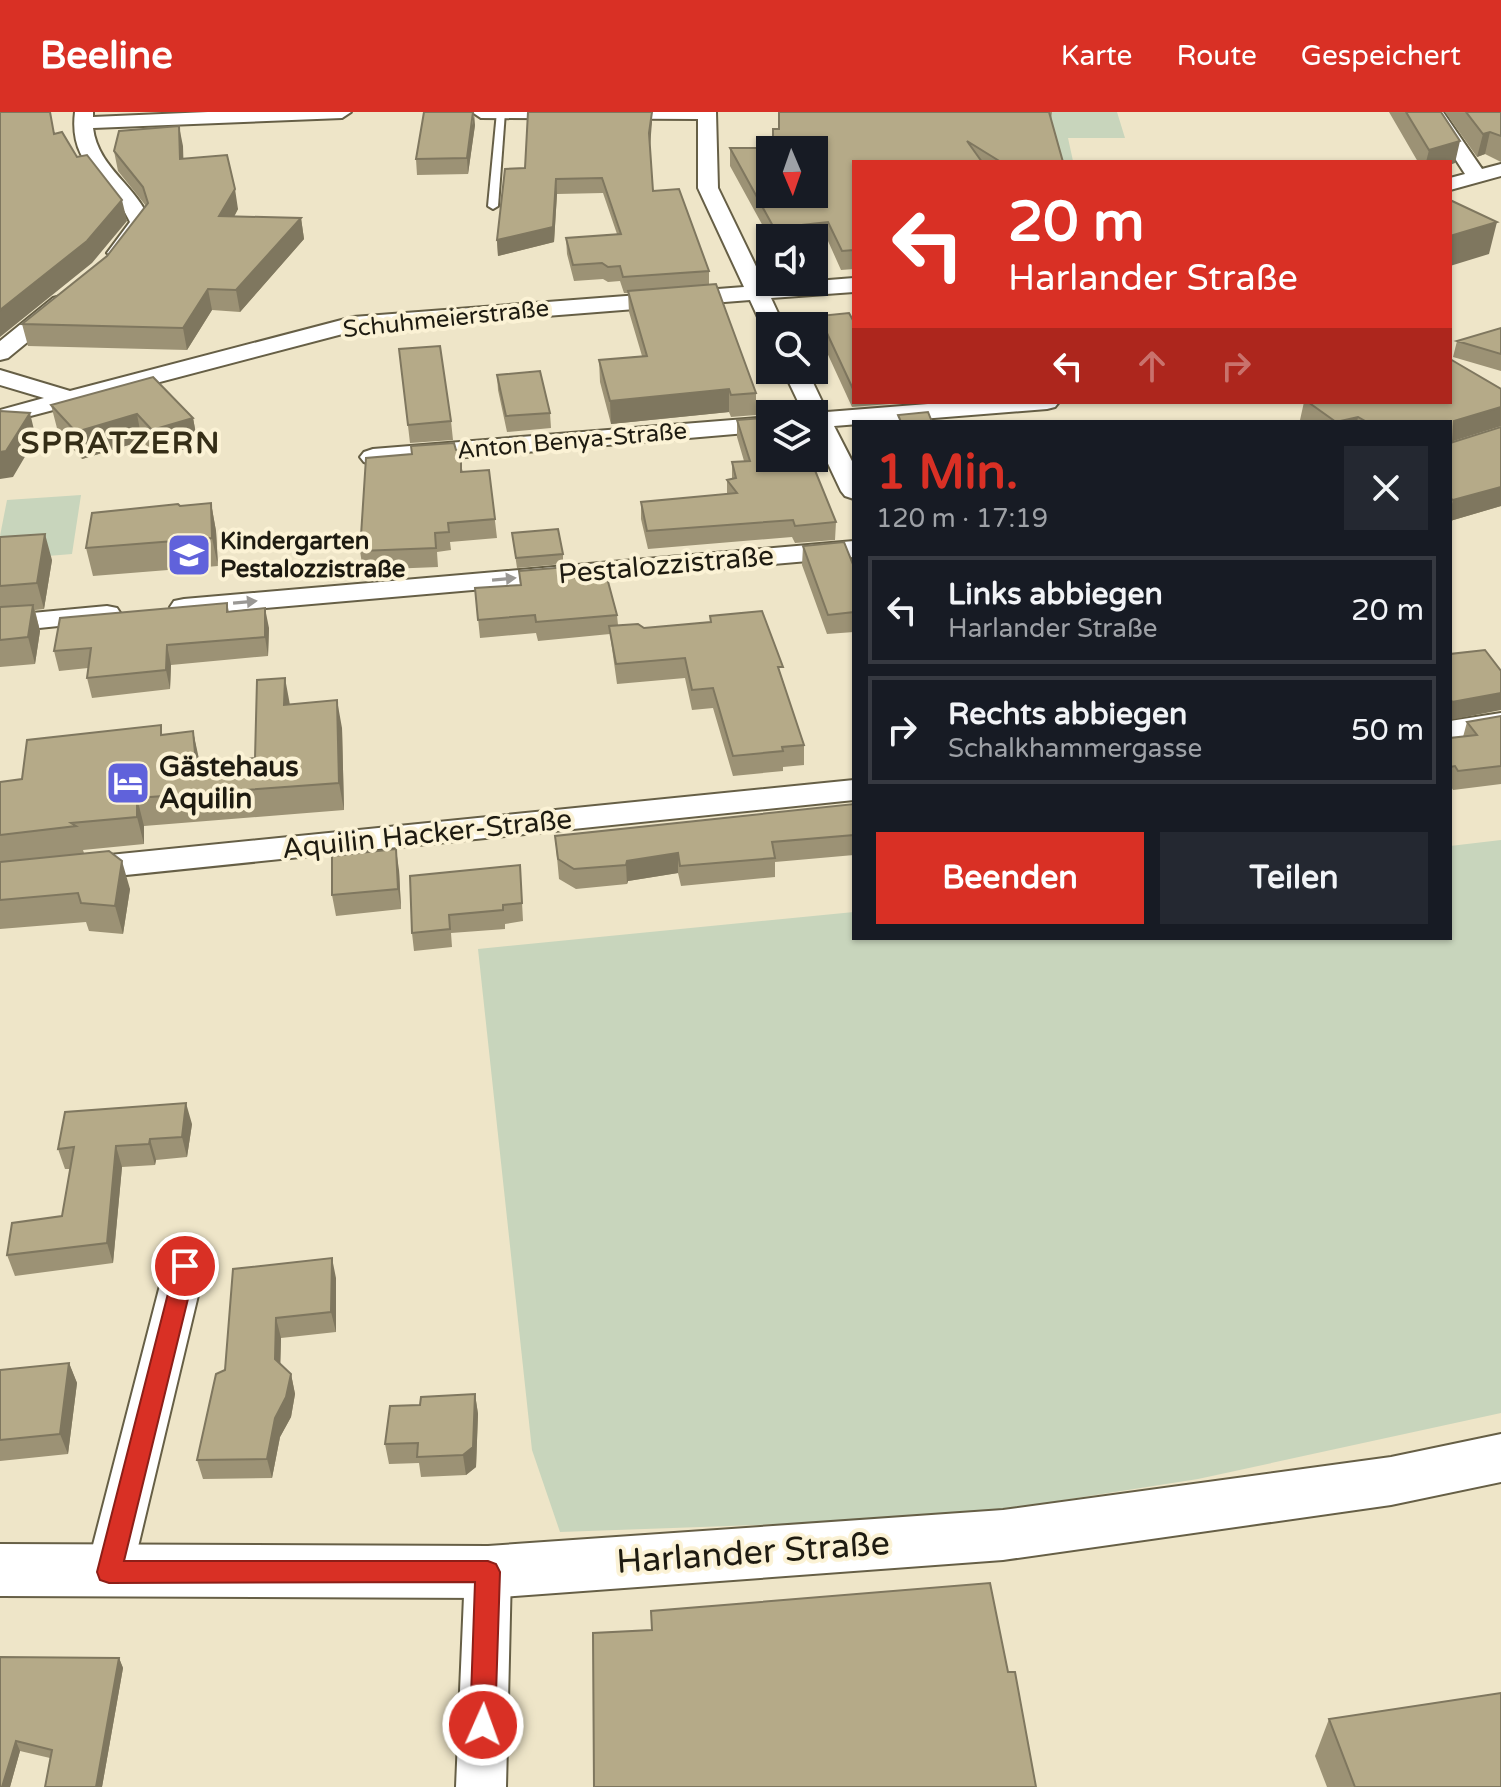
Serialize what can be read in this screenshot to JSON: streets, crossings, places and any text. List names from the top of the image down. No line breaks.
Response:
{"streets":{"main road":["Harlander Straße"],"street":["Schuhmeierstraße","Anton Benya-Straße","Pestalozzistraße","Aquilin Hacker-Straße"]},"one_way":["Pestalozzistraße"],"districts":["SPRATZERN"],"places":{"school or university":["Kindergarten Pestalozzistraße"],"hotel":["Gästehaus Aquilin"]},"north":"bottom","page":{"header":"Beeline","nav":["Karte","Route","Gespeichert"],"turn":["20 m","Harlander Straße"],"heading":["1 Min.","120 m · 17:19"],"list":[{"name":"Links abbiegen","note":"Harlander Straße","value":"20 m"},{"name":"Rechts abbiegen","note":"Schalkhammergasse","value":"50 m"}],"buttons":["Beenden","Teilen"]}}
